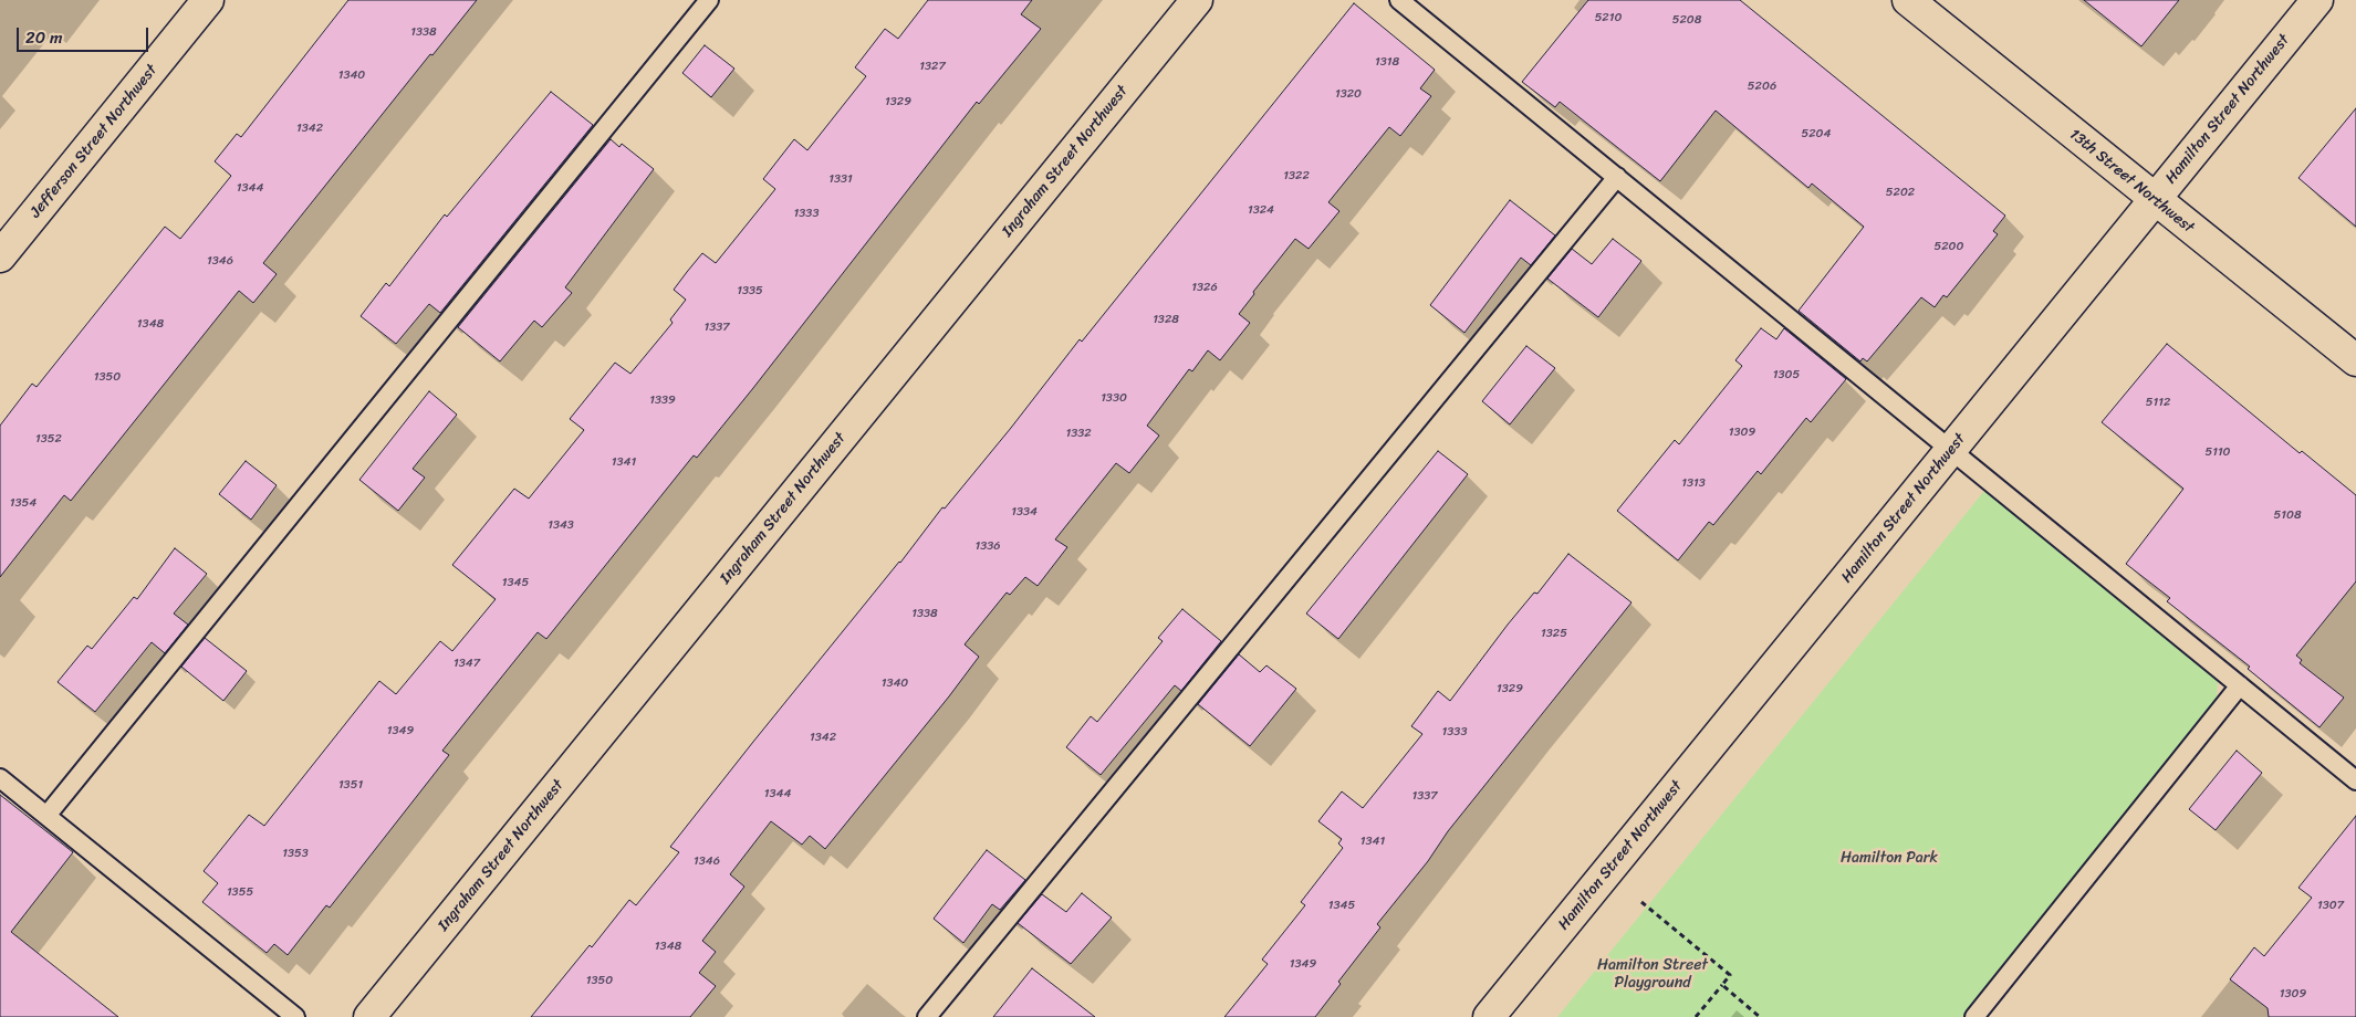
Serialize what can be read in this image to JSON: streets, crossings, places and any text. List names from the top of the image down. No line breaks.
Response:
{"streets":{"street":["Hamilton Street Northwest","Jefferson Street Northwest","Ingraham Street Northwest","13th Street Northwest"]},"crossings":[["Hamilton Street Northwest","13th Street Northwest"]],"parks":["Hamilton Park","Hamilton Street Playground"],"house_numbers":["5210","5208","1338","1318","1327","1340","5206","1320","1329","1342","5204","1322","1331","1344","5202","1324","1333","5200","1346","1326","1335","1328","1348","1337","1305","1350","1330","1339","5112","1309","1332","1352","5110","1341","1313","1354","1334","5108","1343","1336","1345","1338","1325","1347","1340","1329","1349","1333","1342","1351","1344","1337","1341","1353","1346","1355","1345","1307","1348","1349","1350","1309"],"scale_bar":"20 m"}
